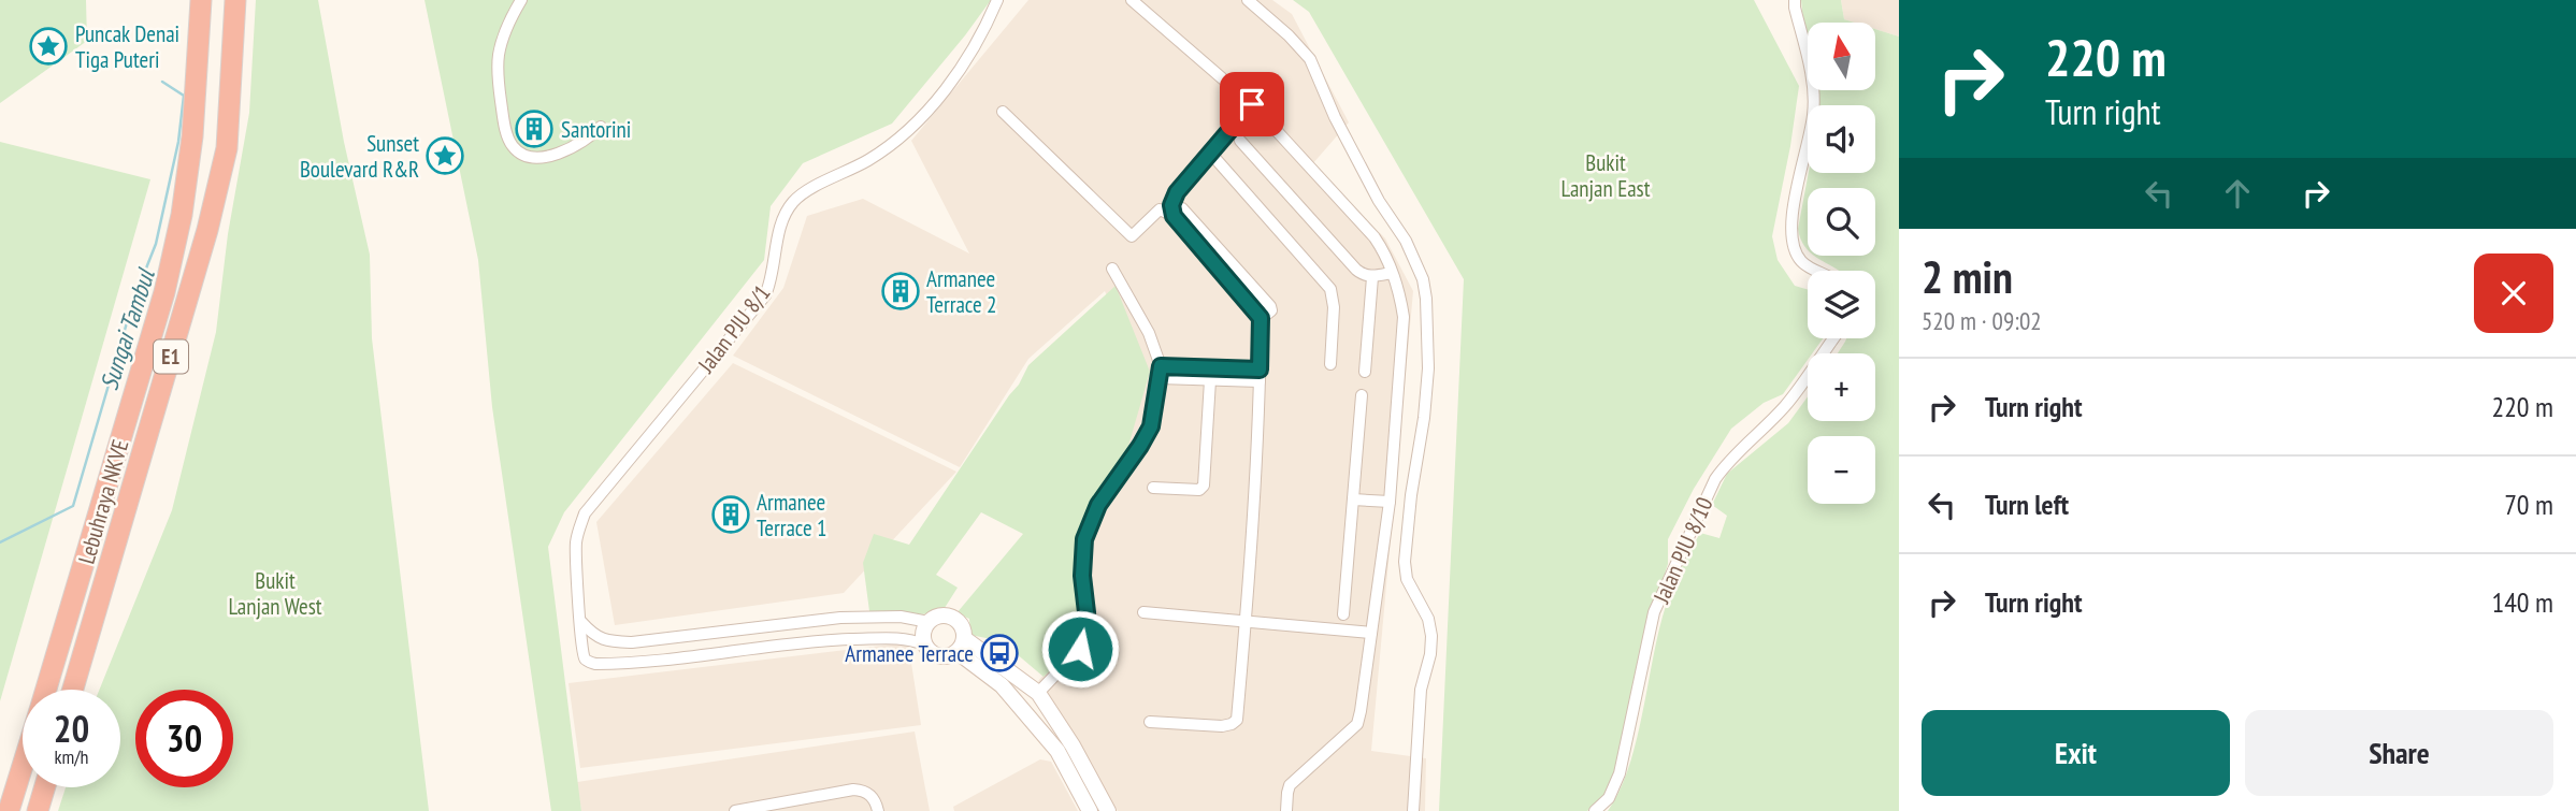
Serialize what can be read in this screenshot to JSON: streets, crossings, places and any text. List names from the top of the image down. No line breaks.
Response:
{"streets":{"highway":["E1","Lebuhraya NKVE"],"street":["Jalan PJU 8/1","Jalan PJU 8/10"]},"water":["Sungai Tambul"],"parks":["Bukit Lanjan East","Bukit Lanjan West"],"places":{"place":["Puncak Denai Tiga Puteri","Sunset Boulevard R&R"],"building":["Santorini","Armanee Terrace 2","Armanee Terrace 1"],"bus stop":["Armanee Terrace"]},"north":"top","page":{"turn":["220 m","Turn right"],"map_buttons":["+","−"],"heading":["2 min","520 m · 09:02"],"list":[{"name":"Turn right","value":"220 m"},{"name":"Turn left","value":"70 m"},{"name":"Turn right","value":"140 m"}],"speed":"20 km/h","limit":"30","buttons":["Exit","Share"]}}
